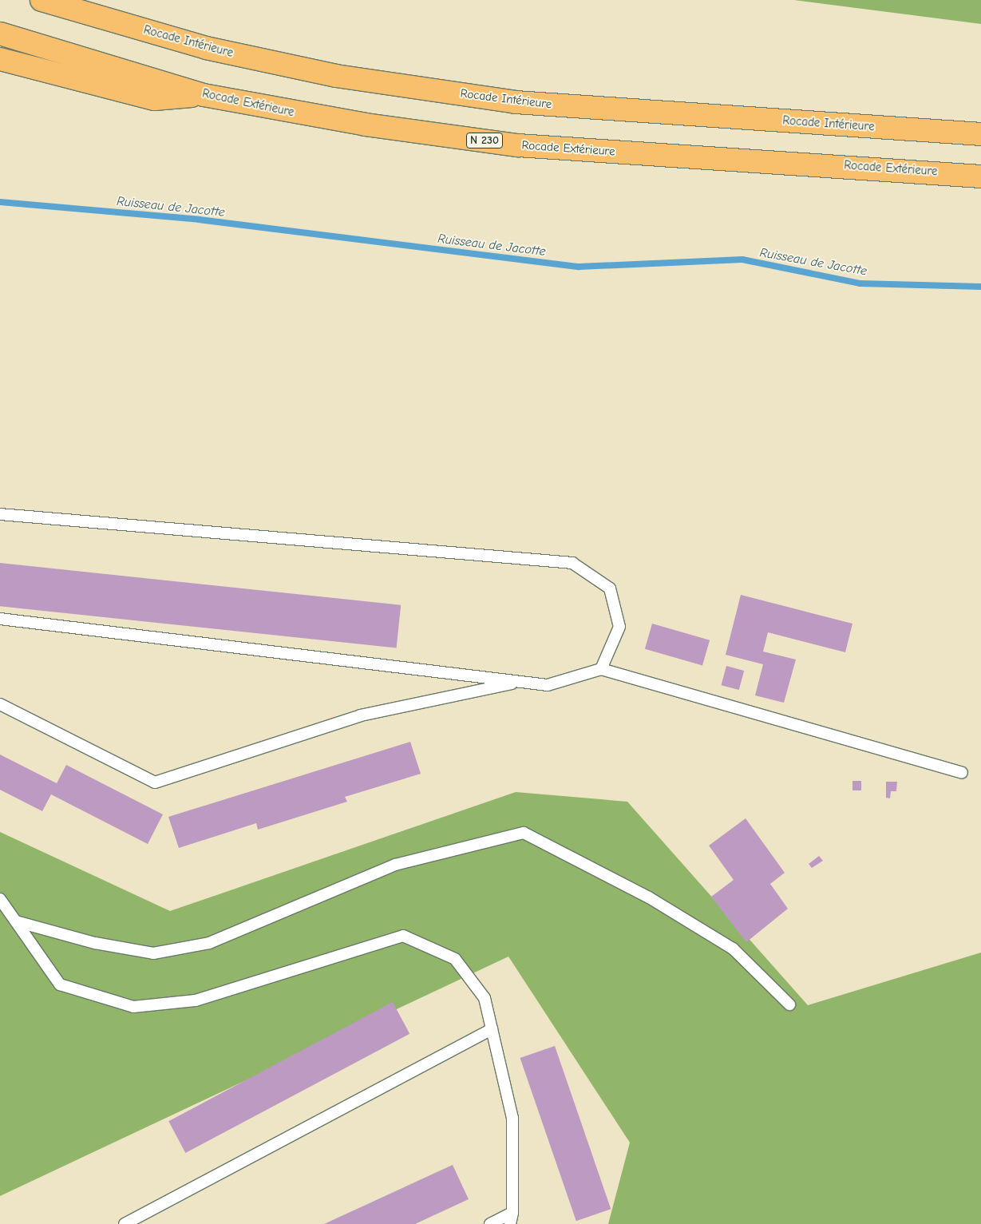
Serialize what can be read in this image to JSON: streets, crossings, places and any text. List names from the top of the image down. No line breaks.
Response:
{"streets":{"highway":["Rocade Intérieure","Rocade Extérieure","N 230"]},"water":["Ruisseau de Jacotte"]}
